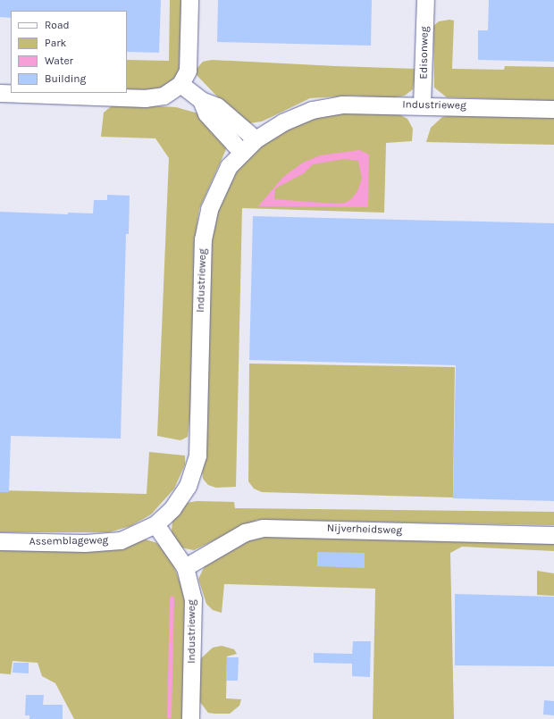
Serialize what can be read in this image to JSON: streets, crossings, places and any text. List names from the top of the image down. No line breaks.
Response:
{"streets":{"street":["Edisonweg","Industrieweg","Nijverheidsweg","Assemblageweg"]},"crossings":[["Edisonweg","Industrieweg"],["Industrieweg","Nijverheidsweg"],["Industrieweg","Assemblageweg"]],"legend":["Road","Park","Water","Building"]}
